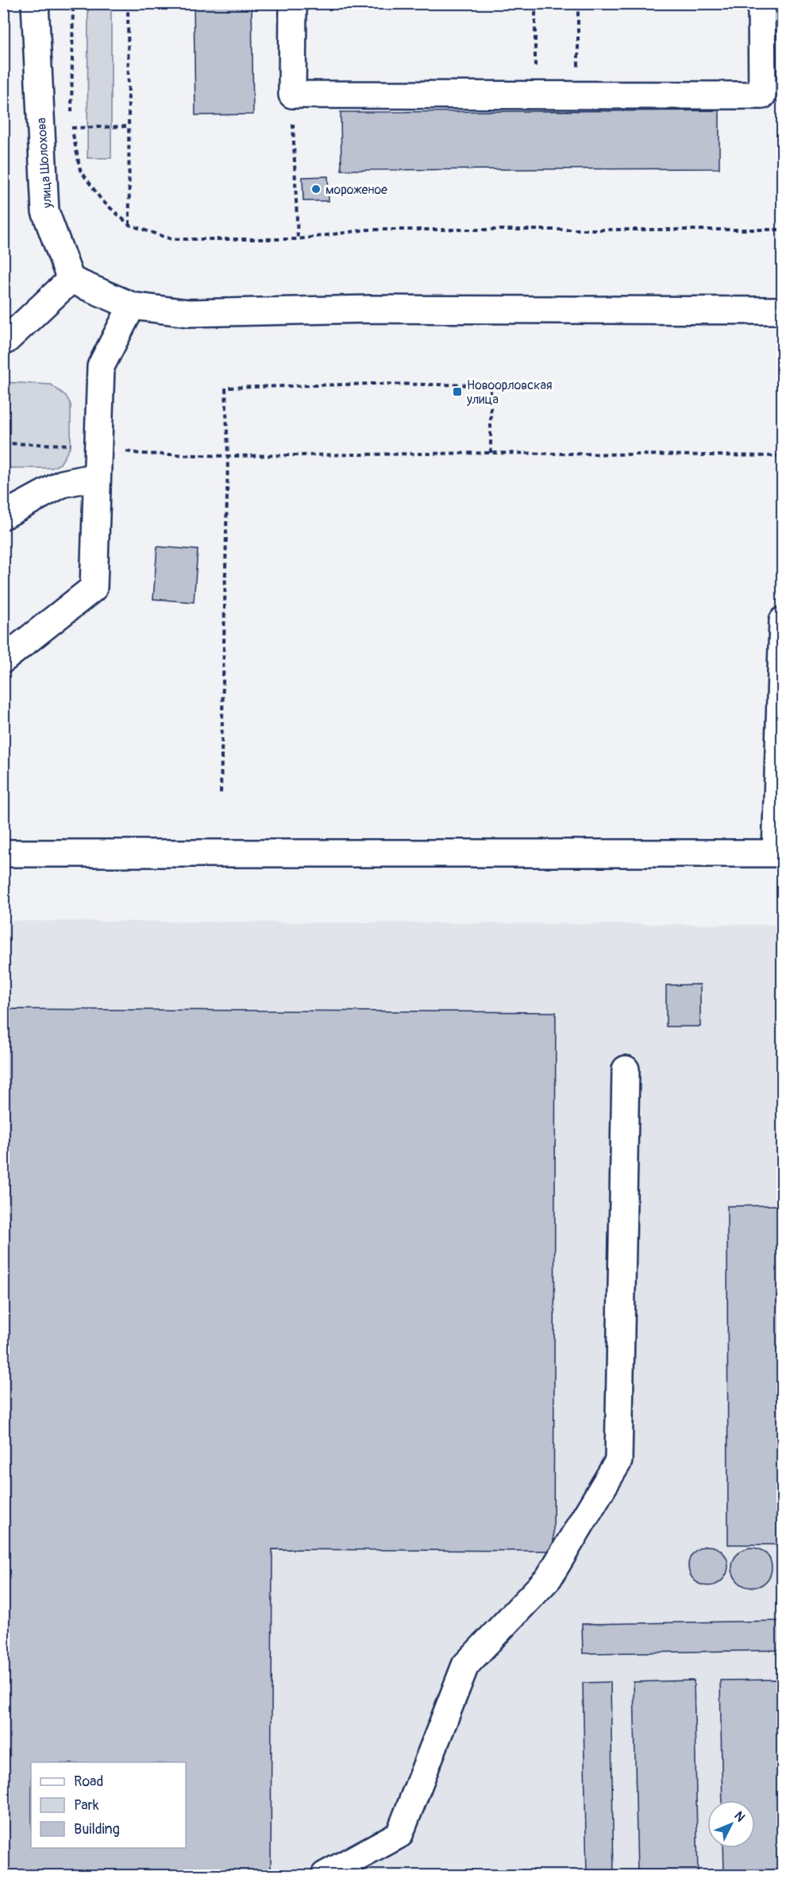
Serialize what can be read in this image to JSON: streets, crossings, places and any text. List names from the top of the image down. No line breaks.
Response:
{"streets":{"street":["улица Шолохова"]},"places":{"other":["мороженое"],"transit":["Новоорловская улица"]},"legend":["Road","Park","Building"],"north":"top right"}
